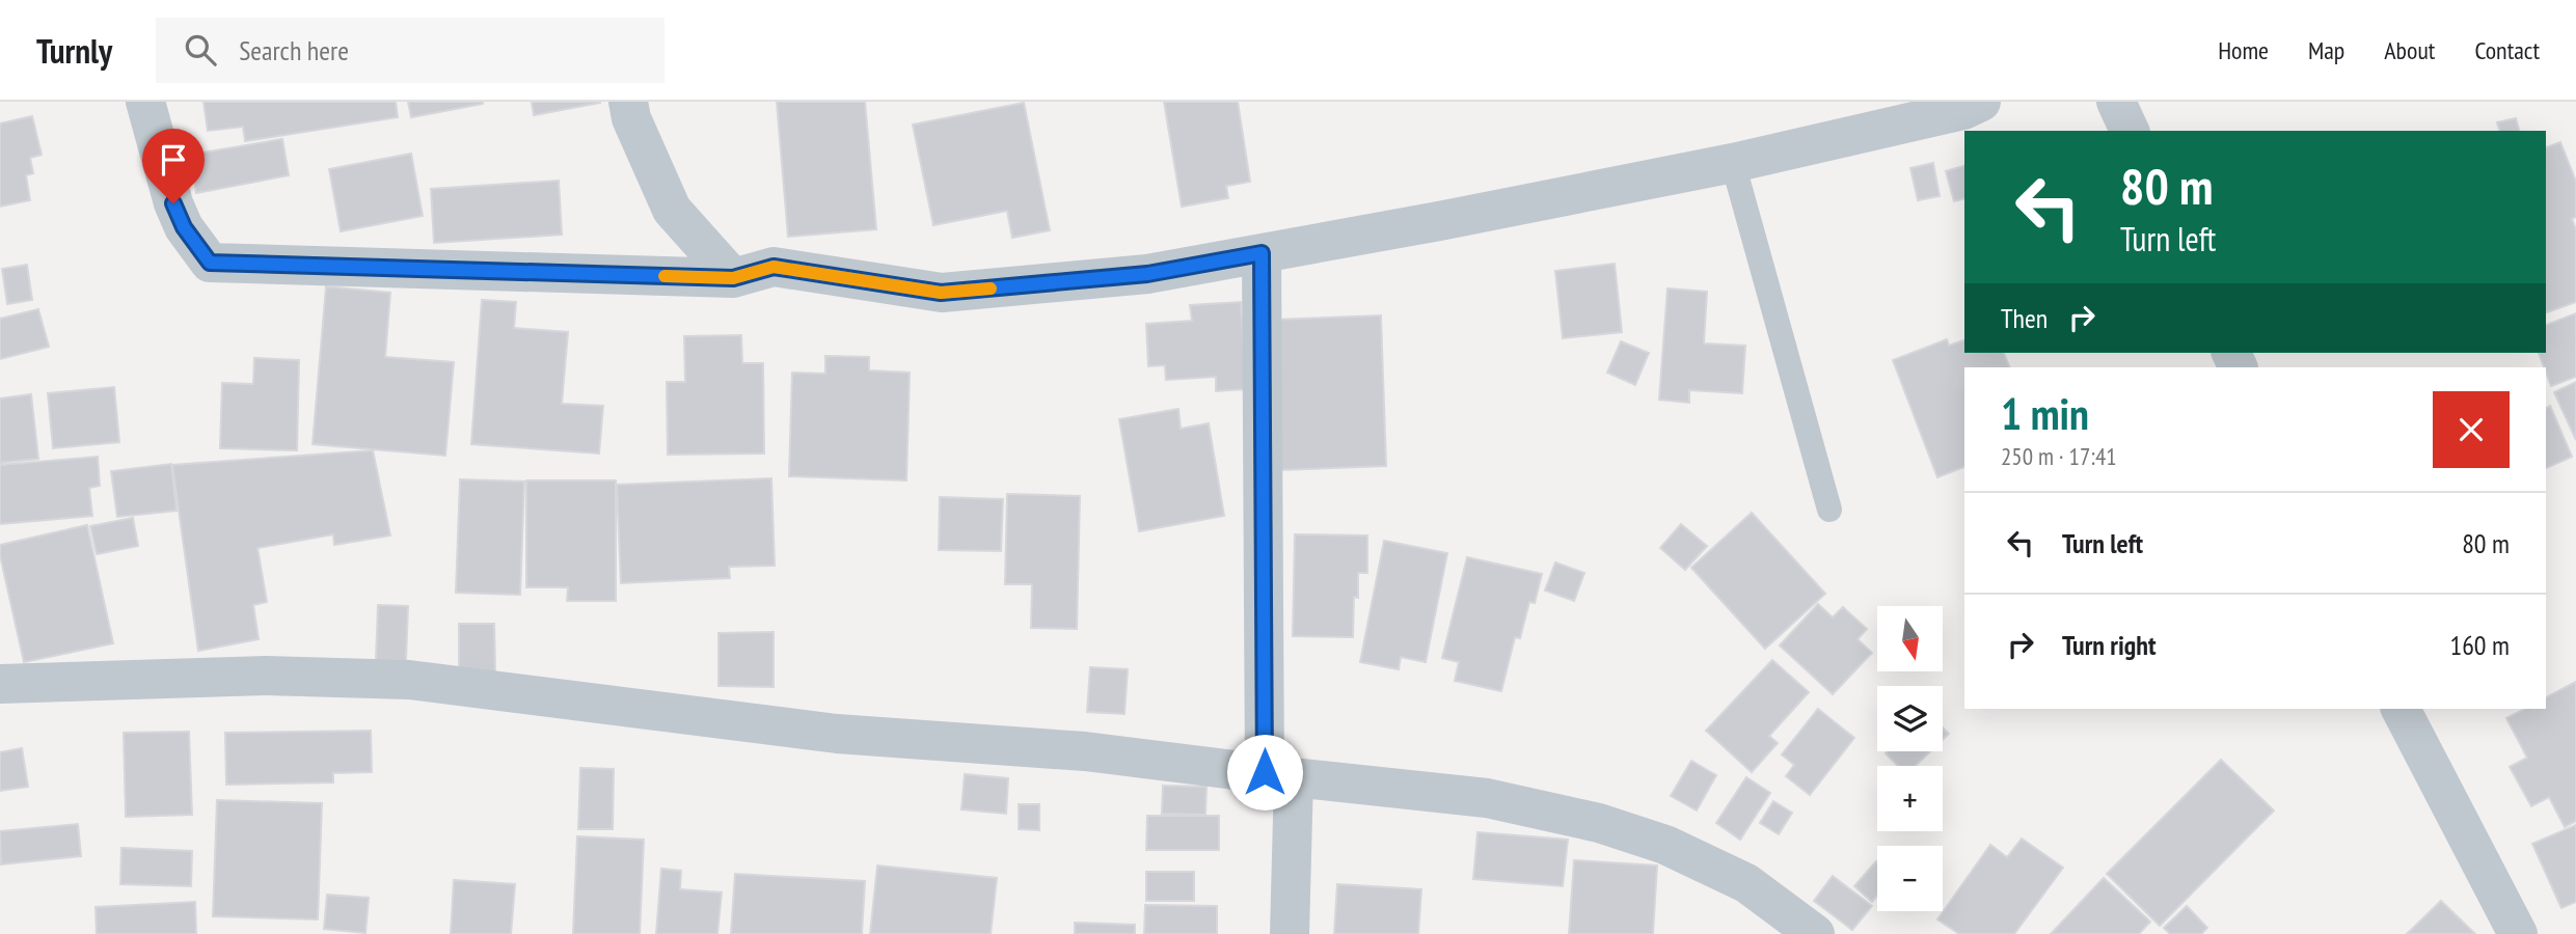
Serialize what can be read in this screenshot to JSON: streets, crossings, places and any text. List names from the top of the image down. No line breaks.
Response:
{"north":"bottom","page":{"header":"Turnly","search":"Search here","nav":["Home","Map","About","Contact"],"turn":["80 m","Turn left"],"then":"Then","heading":["1 min","250 m · 17:41"],"list":[{"name":"Turn left","value":"80 m"},{"name":"Turn right","value":"160 m"}],"map_buttons":["+","−"]}}
